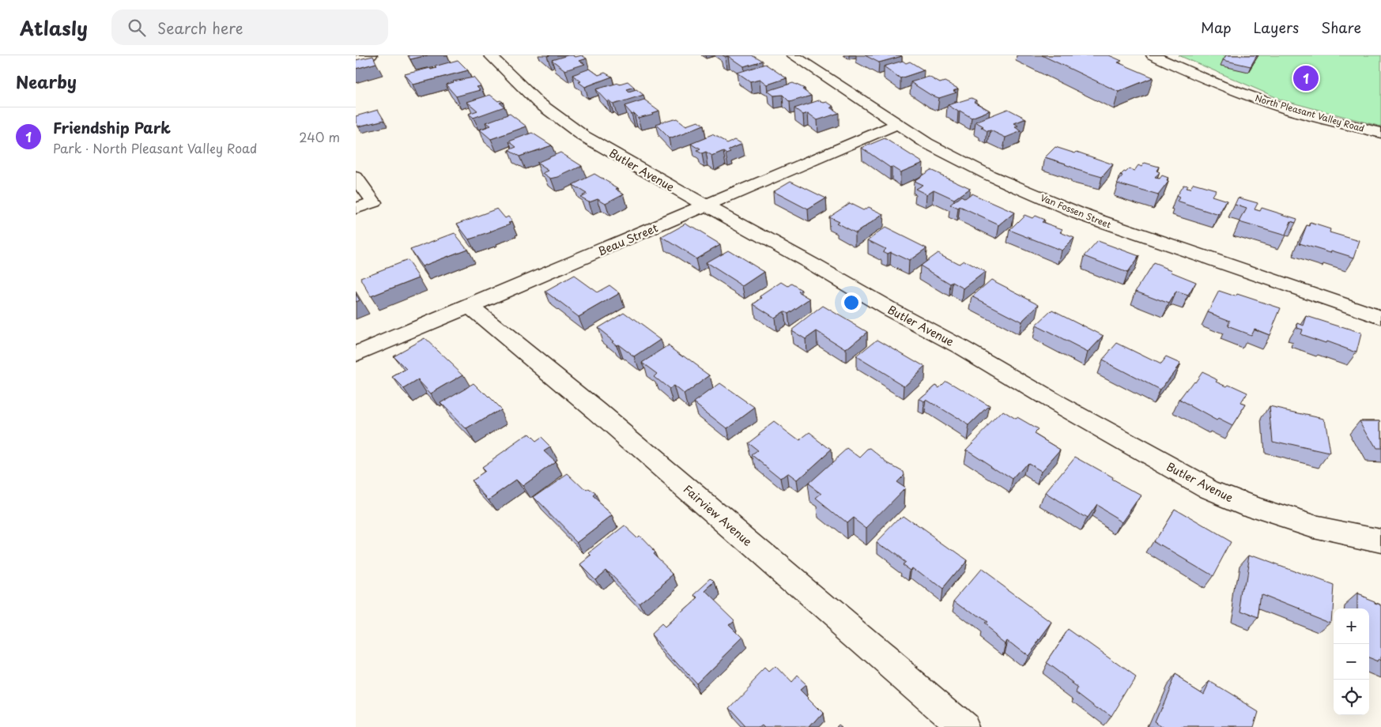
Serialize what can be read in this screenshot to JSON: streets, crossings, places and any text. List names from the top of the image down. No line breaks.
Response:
{"streets":{"street":["North Pleasant Valley Road","Butler Avenue","Van Fossen Street","Beau Street","Fairview Avenue"]},"crossings":[["Butler Avenue","Beau Street"],["Van Fossen Street","Beau Street"],["Beau Street","Fairview Avenue"]],"page":{"header":"Atlasly","search":"Search here","nav":["Map","Layers","Share"],"heading":"Nearby","pins":"1","list":[{"mark":"1","name":"Friendship Park","note":"Park · North Pleasant Valley Road","value":"240 m"}],"map_buttons":["+","−"]}}
